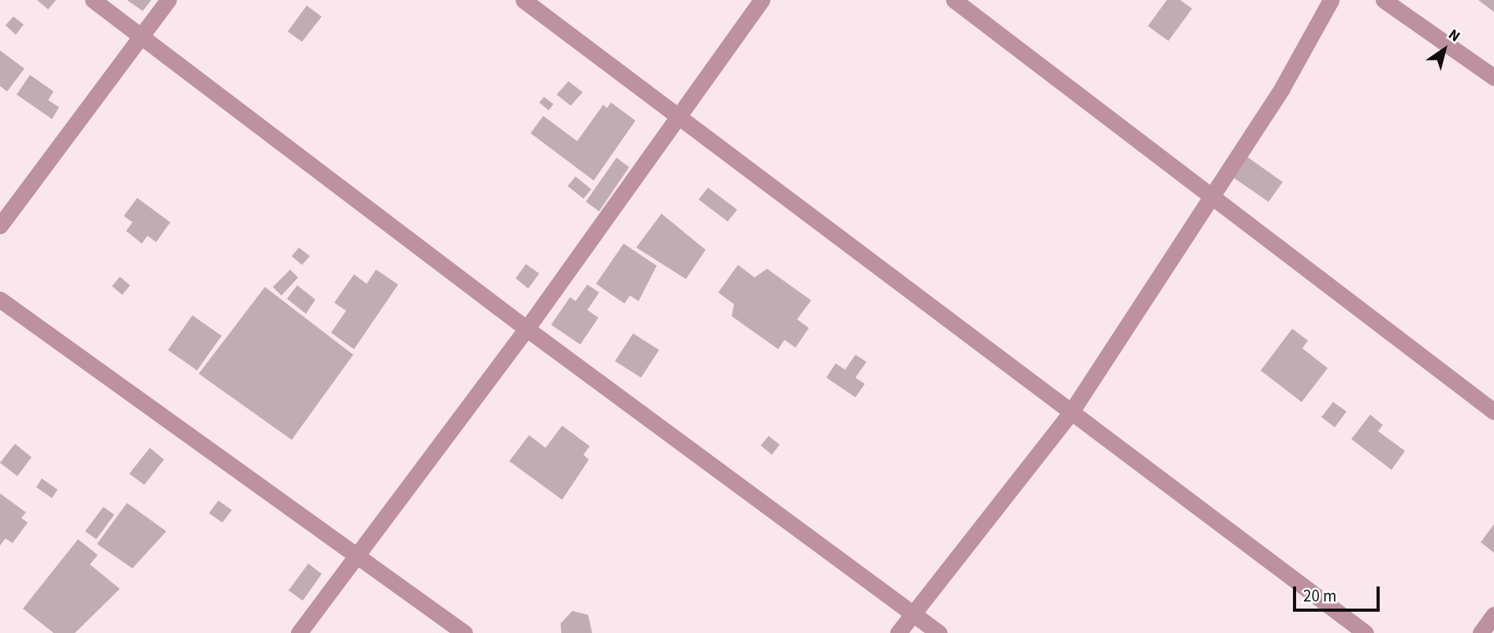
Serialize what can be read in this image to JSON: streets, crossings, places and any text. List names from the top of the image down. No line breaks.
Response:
{"scale_bar":"20 m","north":"top right"}
